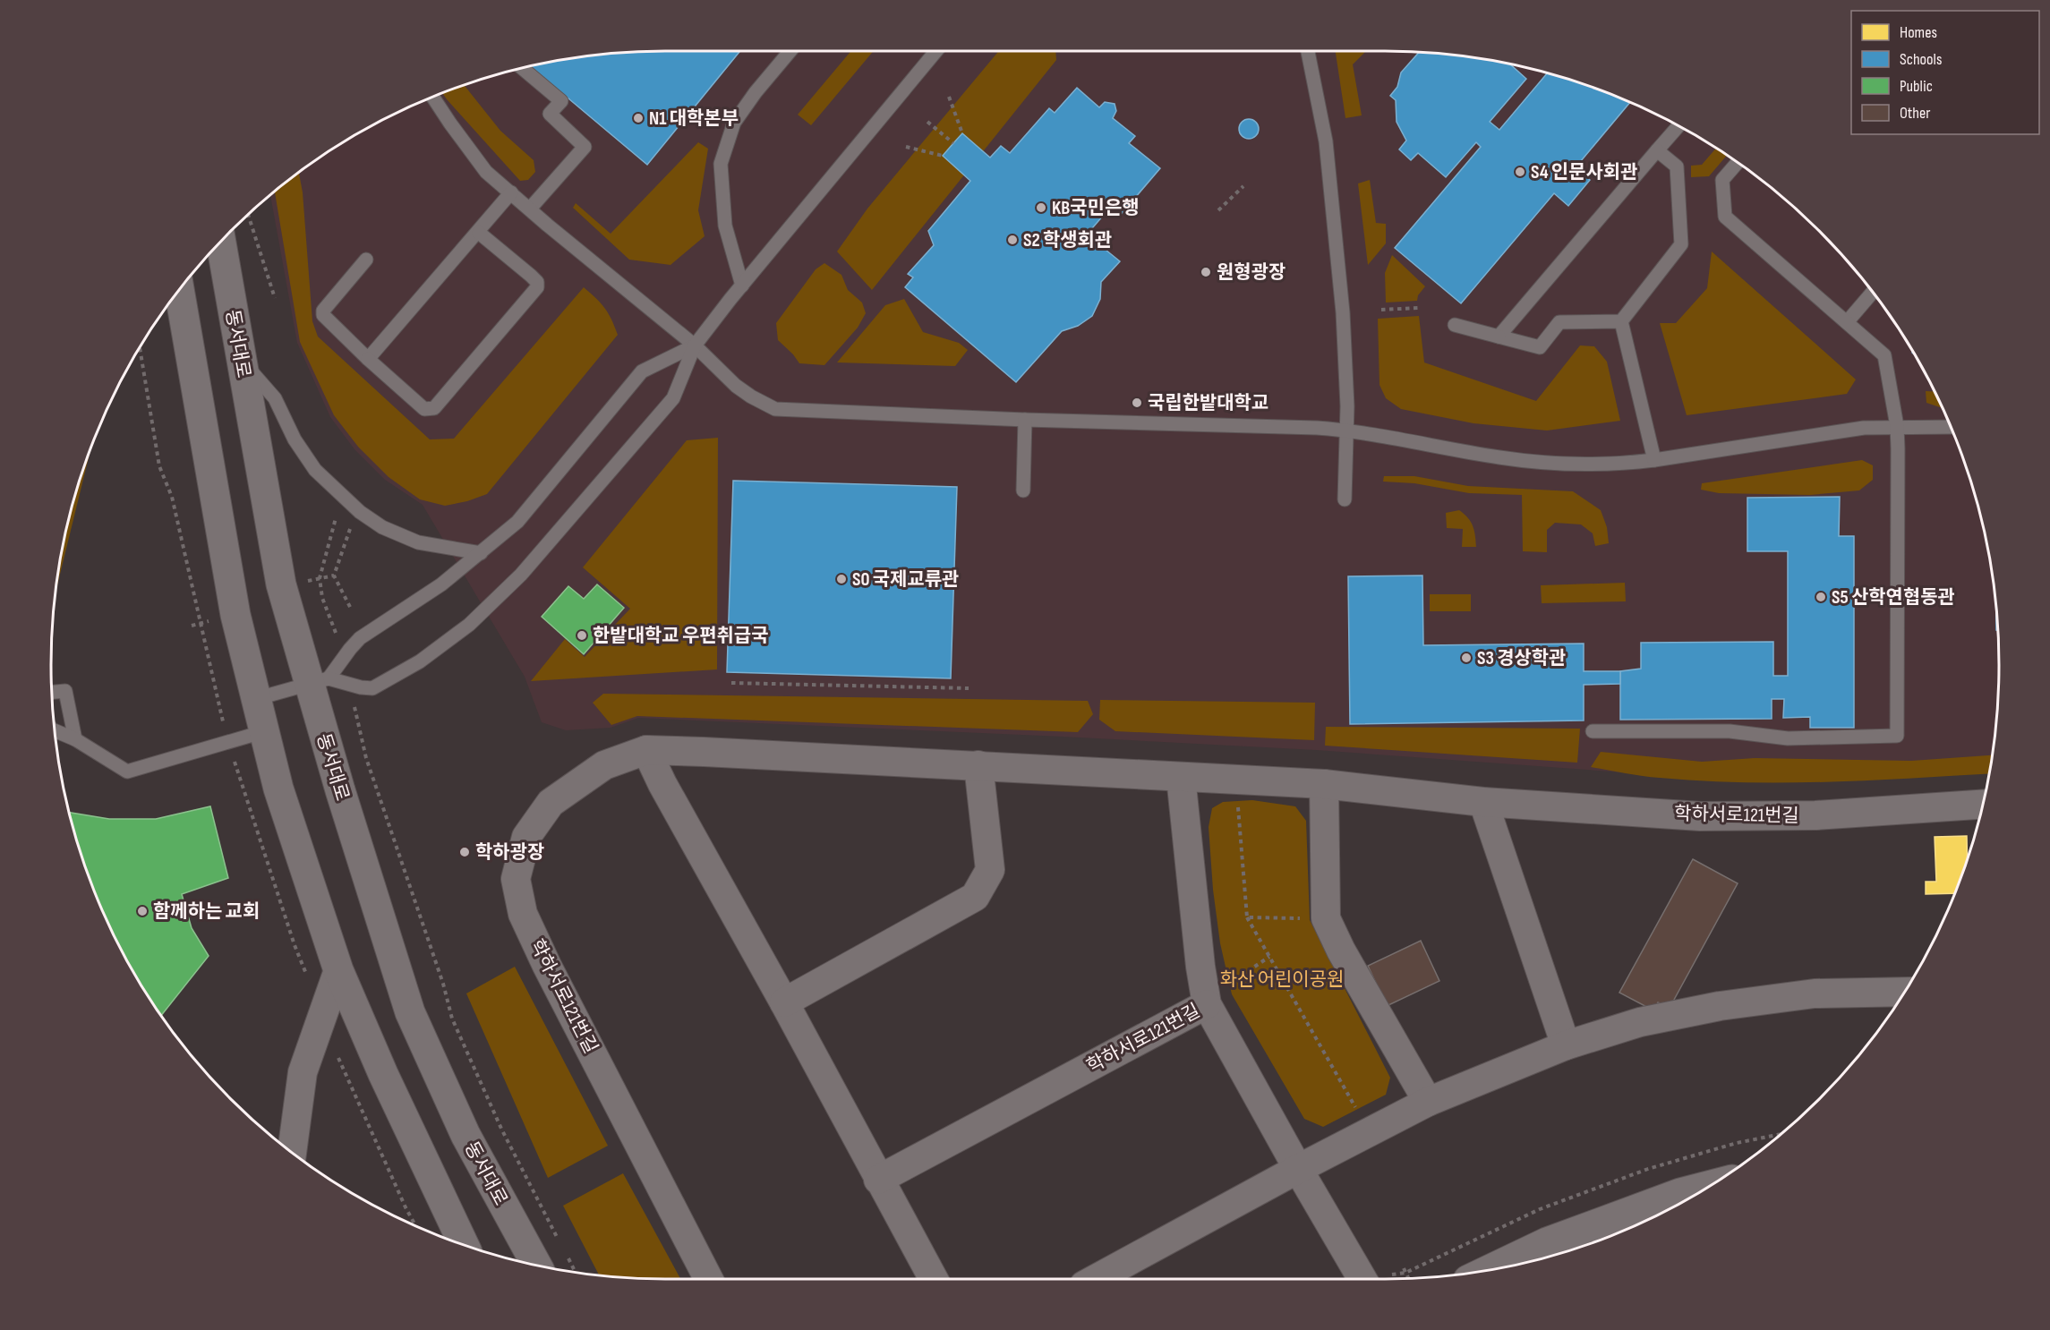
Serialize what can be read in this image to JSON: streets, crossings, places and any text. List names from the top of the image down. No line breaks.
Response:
{"streets":{"street":["동서대로","학하서로121번길"]},"parks":["화산 어린이공원"],"places":["N1 대학본부","S4 인문사회관","KB국민은행","S2 학생회관","원형광장","국립한밭대학교","S0 국제교류관","S5 산학연협동관","한밭대학교 우편취급국","S3 경상학관","학하광장","함께하는 교회"],"legend":["Homes","Schools","Public","Other"]}
